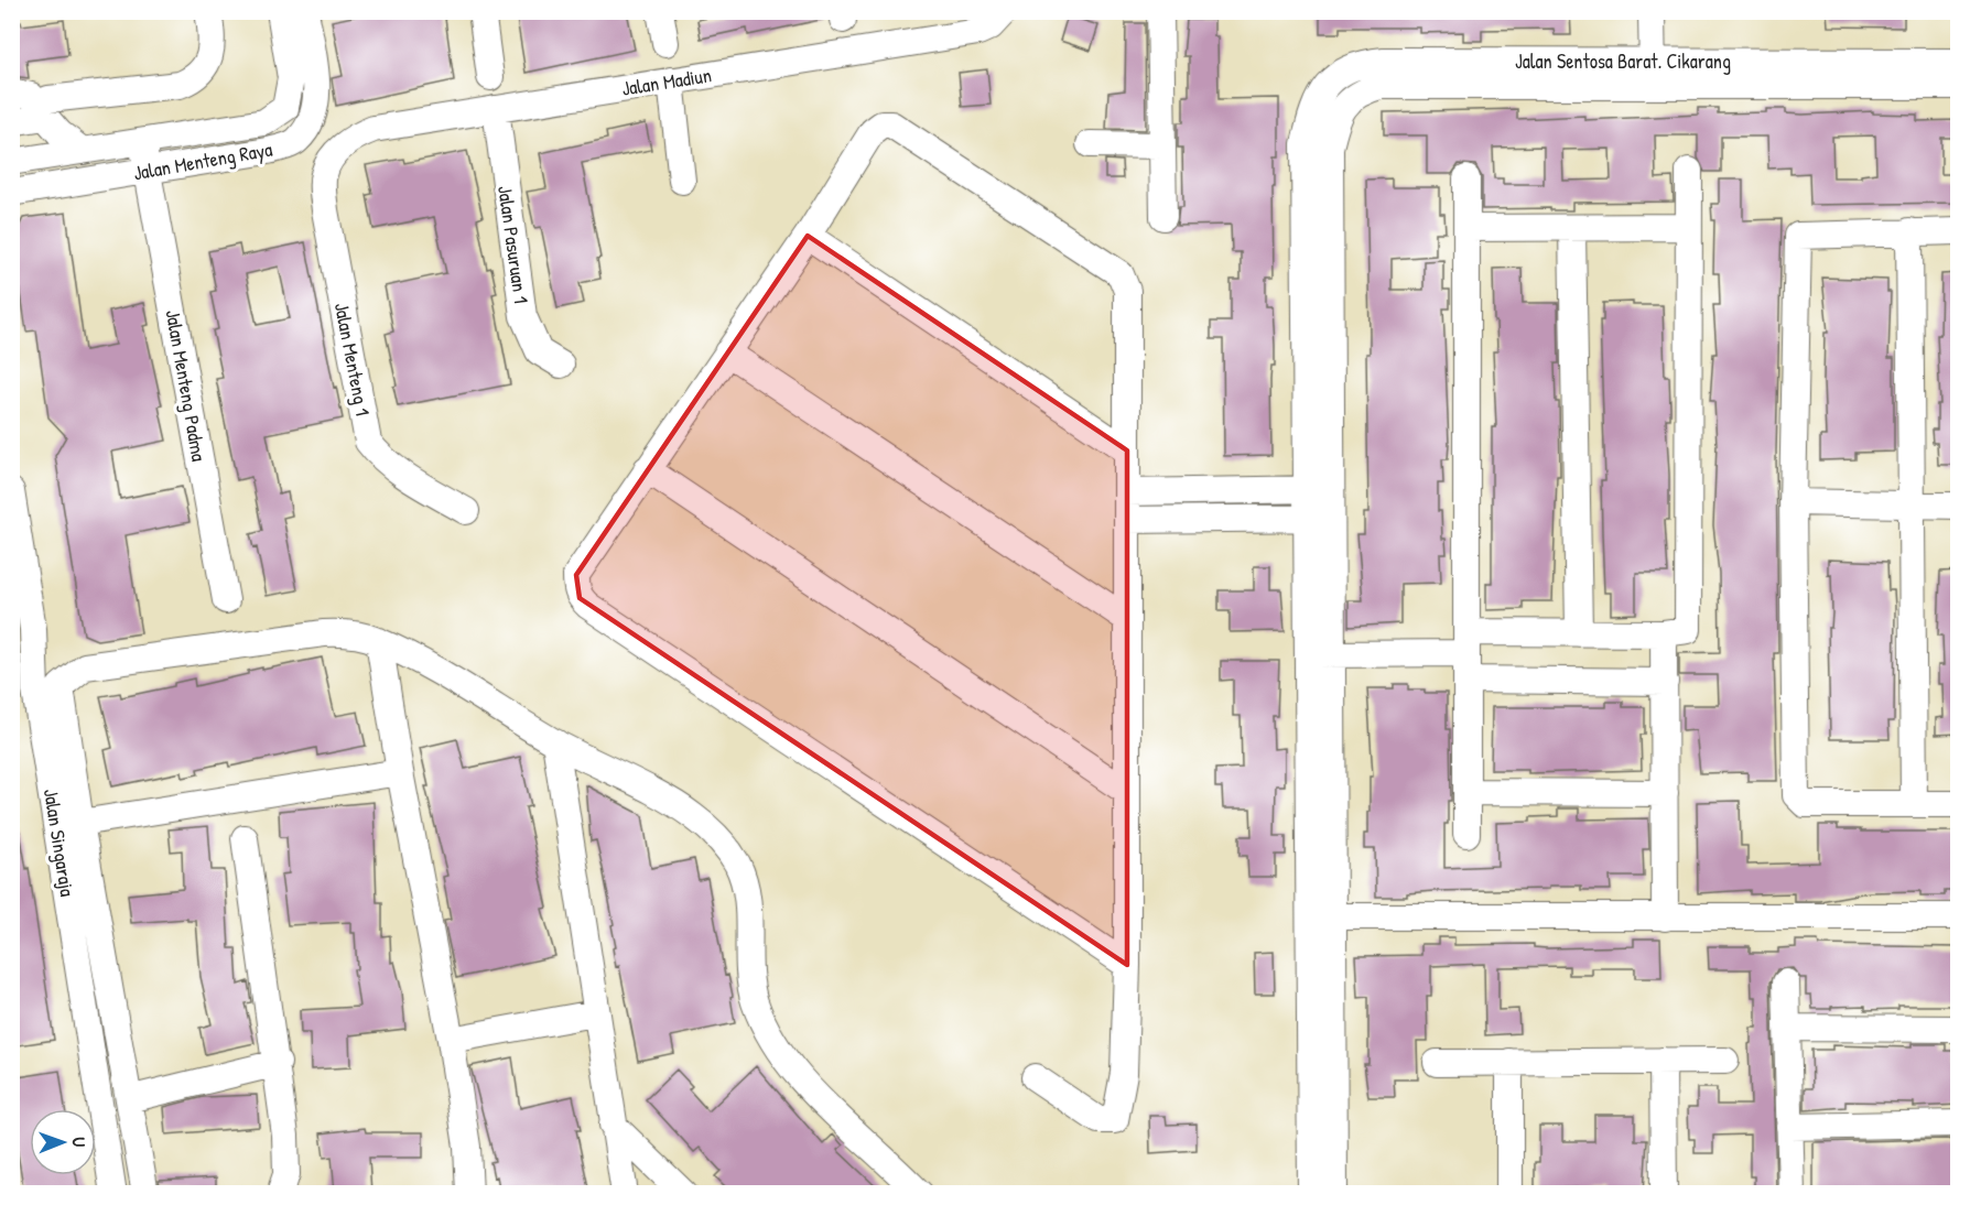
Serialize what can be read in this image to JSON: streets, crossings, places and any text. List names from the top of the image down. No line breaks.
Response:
{"streets":{"street":["Jalan Sentosa Barat. Cikarang","Jalan Madiun","Jalan Menteng Raya","Jalan Pasuruan 1","Jalan Menteng 1","Jalan Menteng Padma","Jalan Singaraja"]},"crossings":[["Jalan Madiun","Jalan Pasuruan 1"],["Jalan Madiun","Jalan Menteng 1"],["Jalan Menteng Raya","Jalan Menteng Padma"]],"north":"right"}
